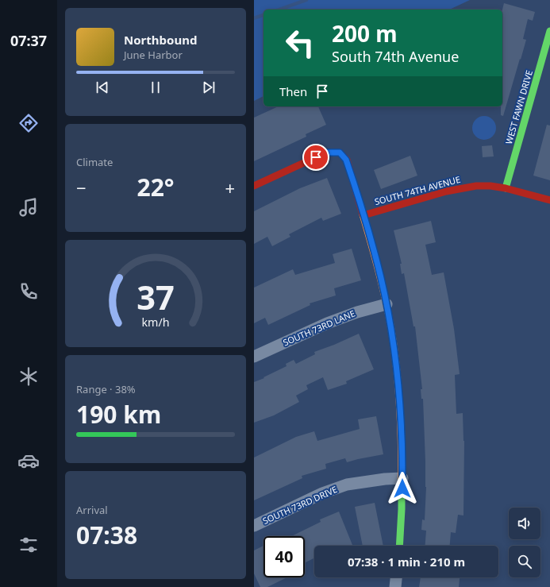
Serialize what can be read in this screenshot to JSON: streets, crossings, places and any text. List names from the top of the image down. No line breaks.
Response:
{"streets":{"street":["WEST FAWN DRIVE","SOUTH 74TH AVENUE","SOUTH 73RD LANE","SOUTH 73RD DRIVE"]},"crossings":[["WEST FAWN DRIVE","SOUTH 74TH AVENUE"]],"page":{"tabs":"07:37","turn":["200 m","South 74th Avenue"],"song":["Northbound","June Harbor"],"then":"Then","tile":["Climate",["Range · 38%","190 km"],["Arrival","07:38"]],"heat":["−","22°","+"],"limit":"40","trip":"07:38 · 1 min · 210 m","gauge":["37","km/h"]}}
